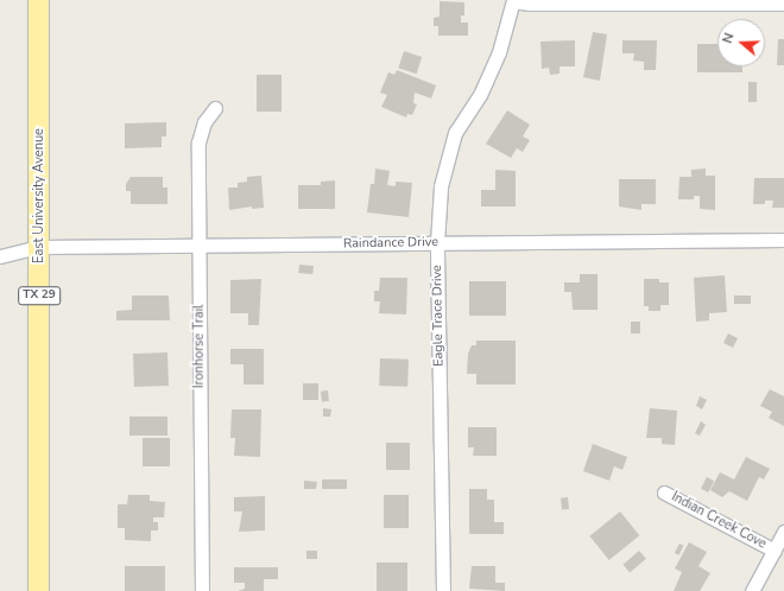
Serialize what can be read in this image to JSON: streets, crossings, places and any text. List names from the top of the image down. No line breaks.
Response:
{"streets":{"main road":["East University Avenue","TX 29"],"street":["Raindance Drive","Eagle Trace Drive","Ironhorse Trail","Indian Creek Cove"]},"crossings":[["East University Avenue","Raindance Drive"],["Raindance Drive","Eagle Trace Drive"],["Raindance Drive","Ironhorse Trail"]],"north":"left"}
